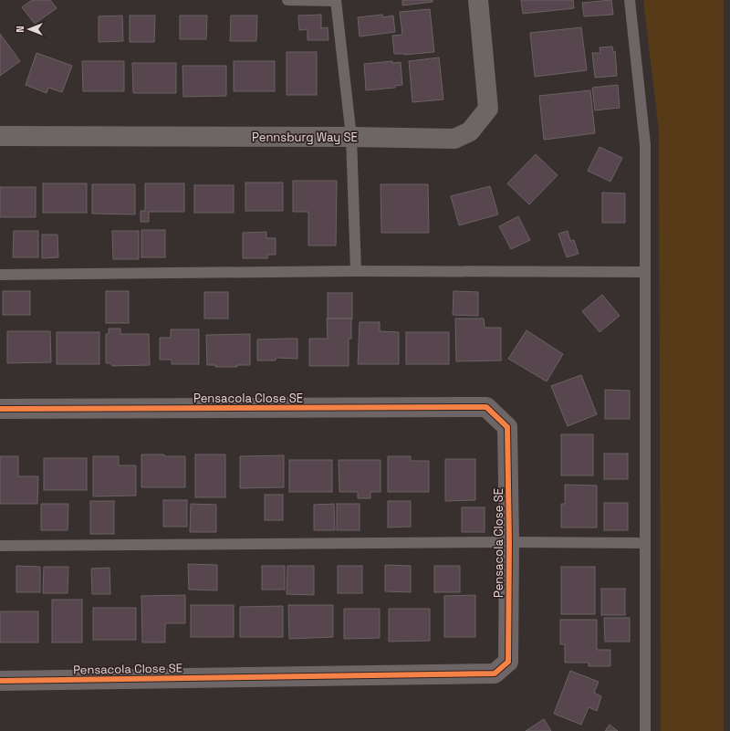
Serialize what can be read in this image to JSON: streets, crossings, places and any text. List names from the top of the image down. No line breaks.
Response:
{"streets":{"street":["Pennsburg Way SE","Pensacola Close SE"]},"north":"left"}
